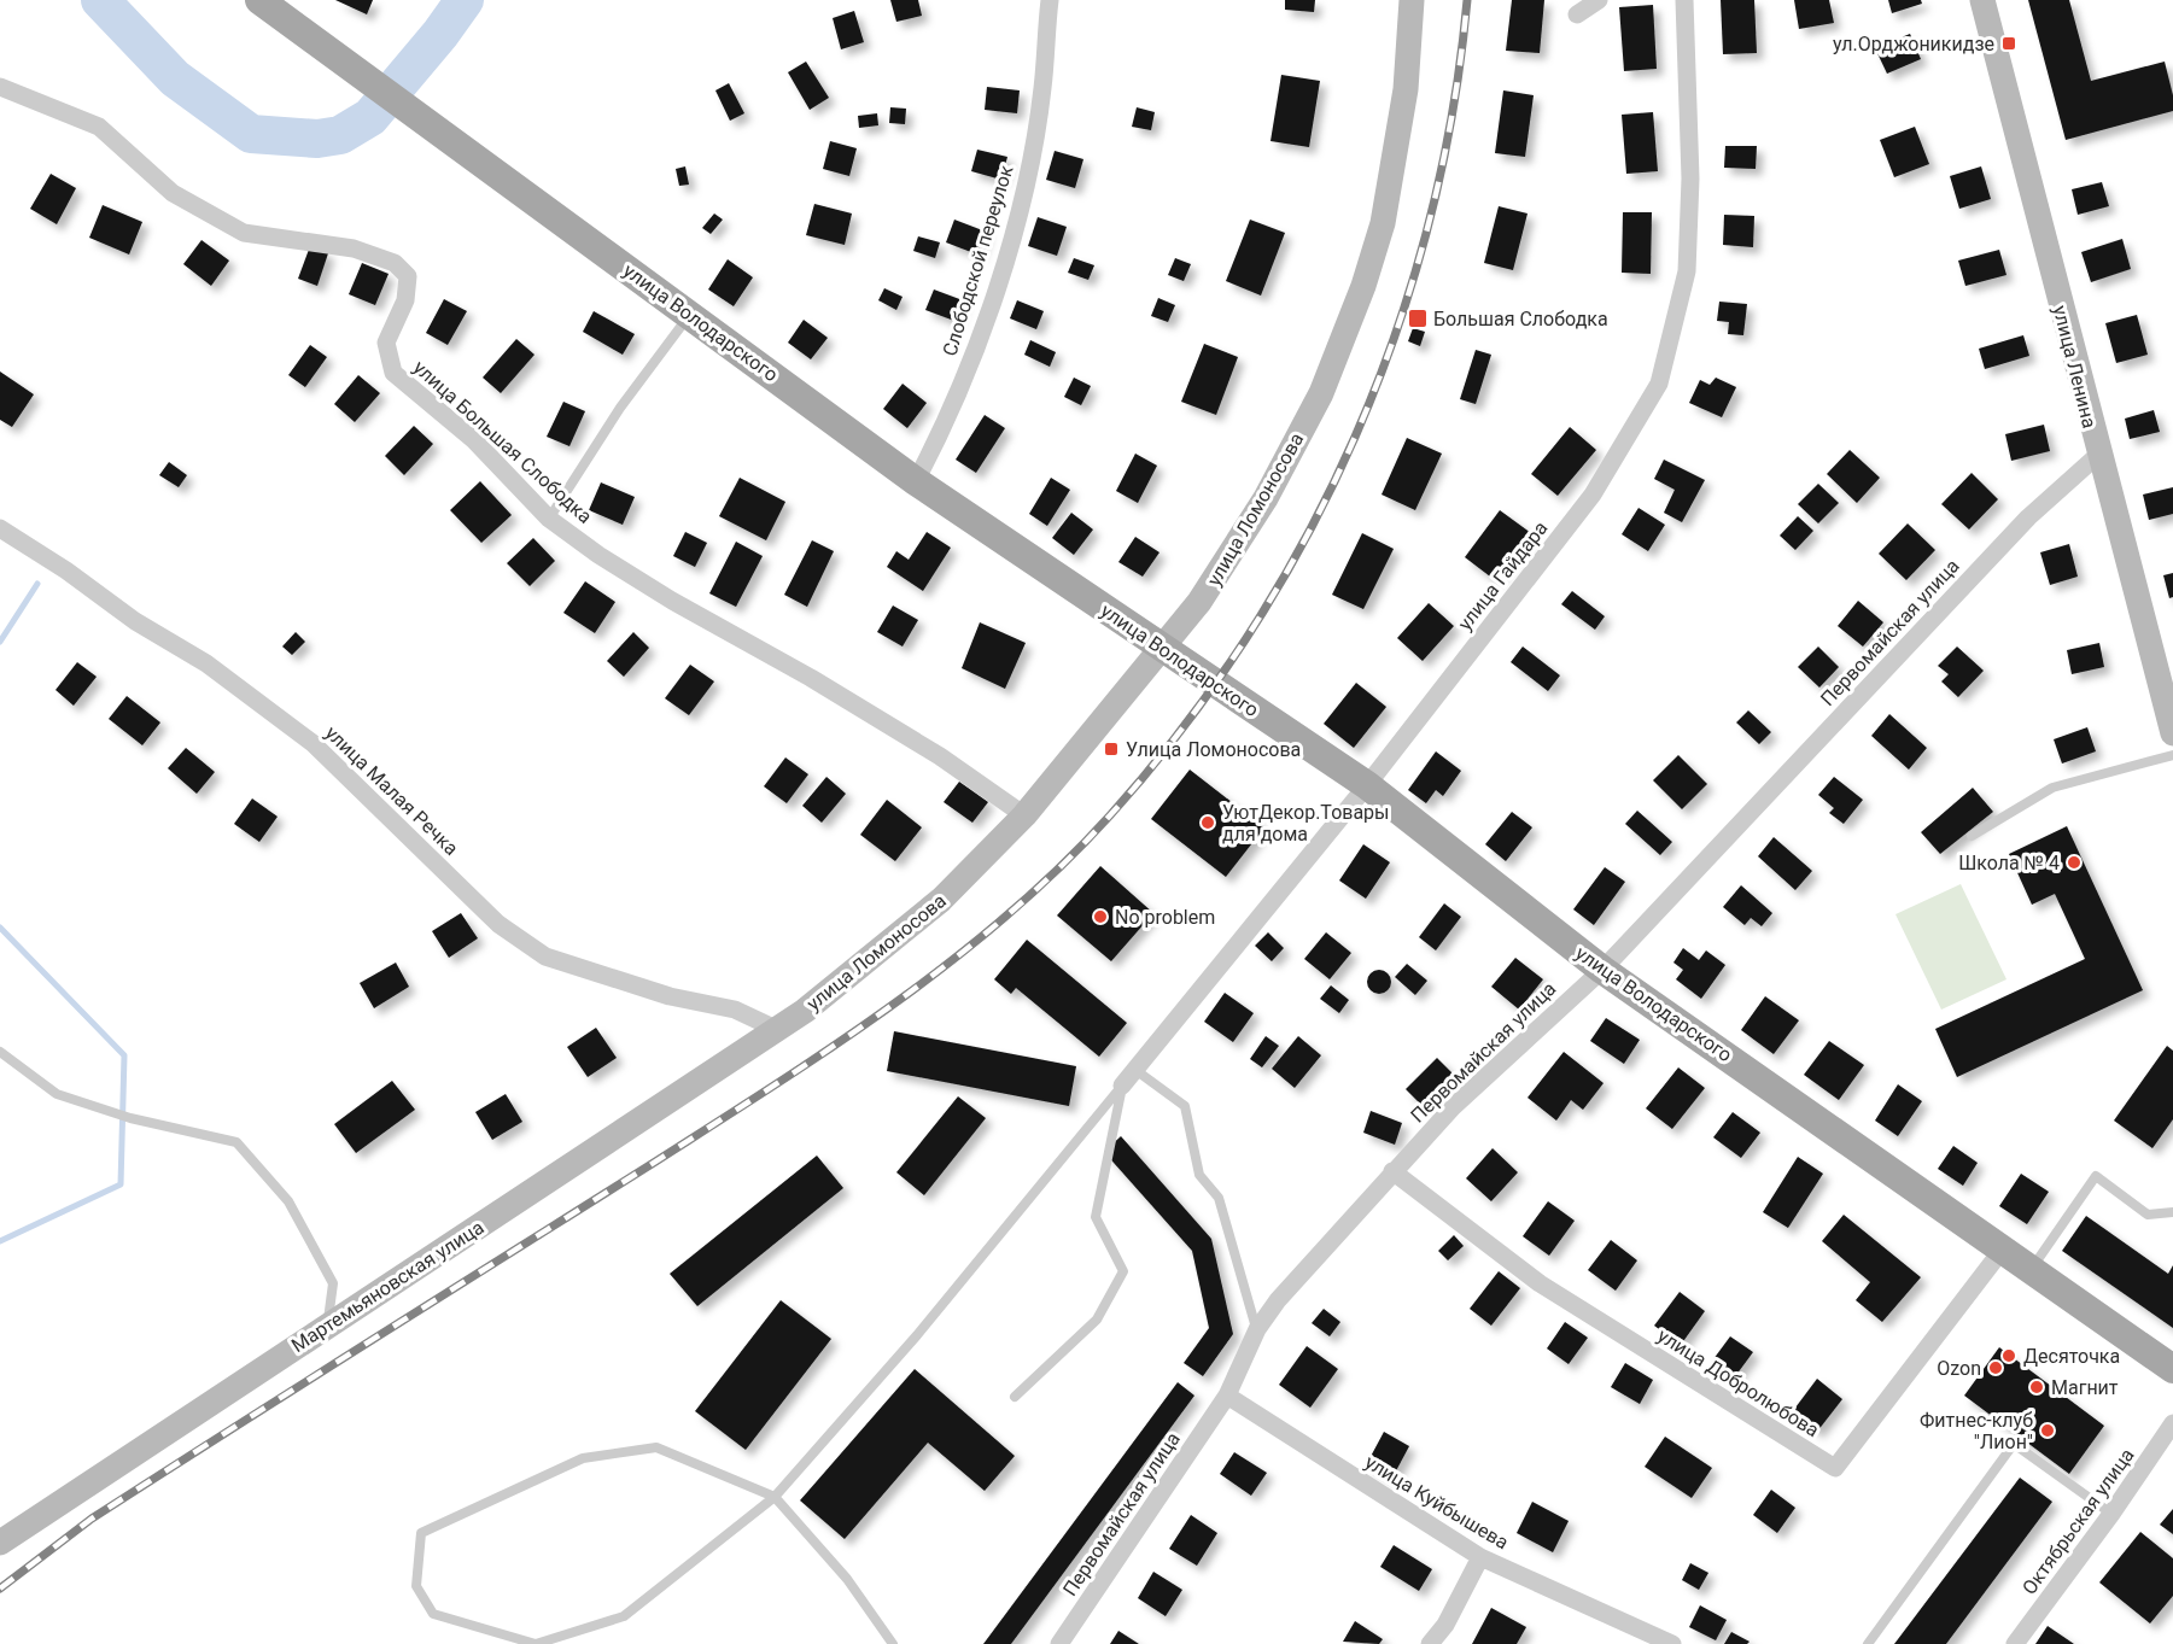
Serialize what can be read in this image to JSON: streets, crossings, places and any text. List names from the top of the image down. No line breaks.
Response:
{"streets":{"main road":["улица Володарского","улица Ленина","улица Ломоносова","Мартемьяновская улица"],"street":["Слободской переулок","улица Большая Слободка","улица Гайдара","Первомайская улица","улица Малая Речка","улица Добролюбова","улица Куйбышева","Октябрьская улица"]},"crossings":[["Слободской переулок","улица Володарского"],["улица Володарского","улица Ломоносова"],["улица Володарского","улица Гайдара"],["улица Володарского","Первомайская улица"],["улица Володарского","улица Добролюбова"],["улица Ленина","Первомайская улица"],["улица Большая Слободка","улица Ломоносова"],["улица Ломоносова","улица Малая Речка"],["улица Ломоносова","Мартемьяновская улица"],["Первомайская улица","улица Добролюбова"],["Первомайская улица","улица Куйбышева"],["улица Малая Речка","Мартемьяновская улица"]],"places":{"transit":["ул.Орджоникидзе","Большая Слободка","Улица Ломоносова"],"other":["УютДекор.Товары для дома","Школа № 4","No problem","Десяточка","Ozon","Магнит","Фитнес-клуб \"Лион\""]}}
